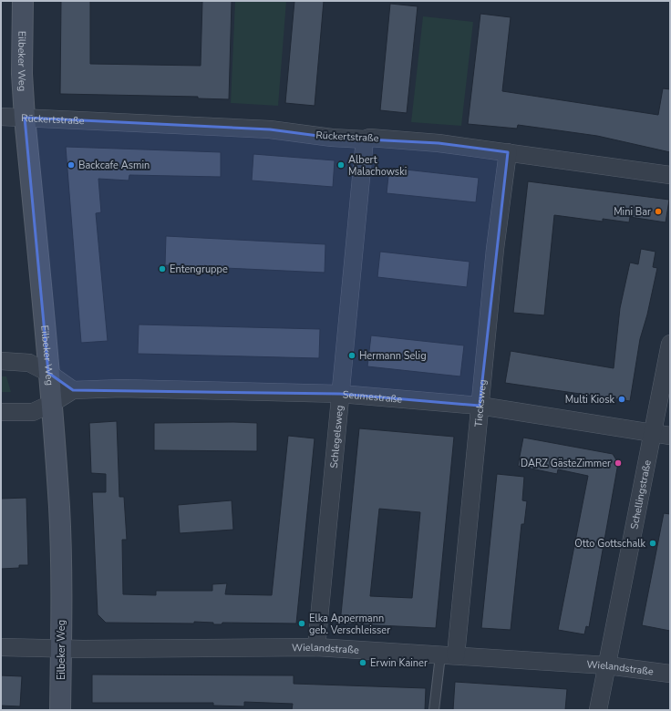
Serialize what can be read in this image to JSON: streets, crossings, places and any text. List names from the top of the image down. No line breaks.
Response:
{"streets":{"street":["Eilbeker Weg","Rückertstraße","Seumestraße","Tiecksweg","Schlegelsweg","Schellingstraße","Wielandstraße"]},"crossings":[["Eilbeker Weg","Rückertstraße"],["Eilbeker Weg","Seumestraße"],["Eilbeker Weg","Wielandstraße"],["Rückertstraße","Tiecksweg"],["Rückertstraße","Schlegelsweg"],["Seumestraße","Tiecksweg"],["Seumestraße","Schlegelsweg"],["Seumestraße","Schellingstraße"],["Tiecksweg","Wielandstraße"],["Schlegelsweg","Wielandstraße"],["Schellingstraße","Wielandstraße"]],"places":["Backcafe Asmin","Albert Malachowski","Mini Bar","Entengruppe","Hermann Selig","Multi Kiosk","DARZ GästeZimmer","Otto Gottschalk","Elka Appermann geb. Verschleisser","Erwin Kainer"]}
